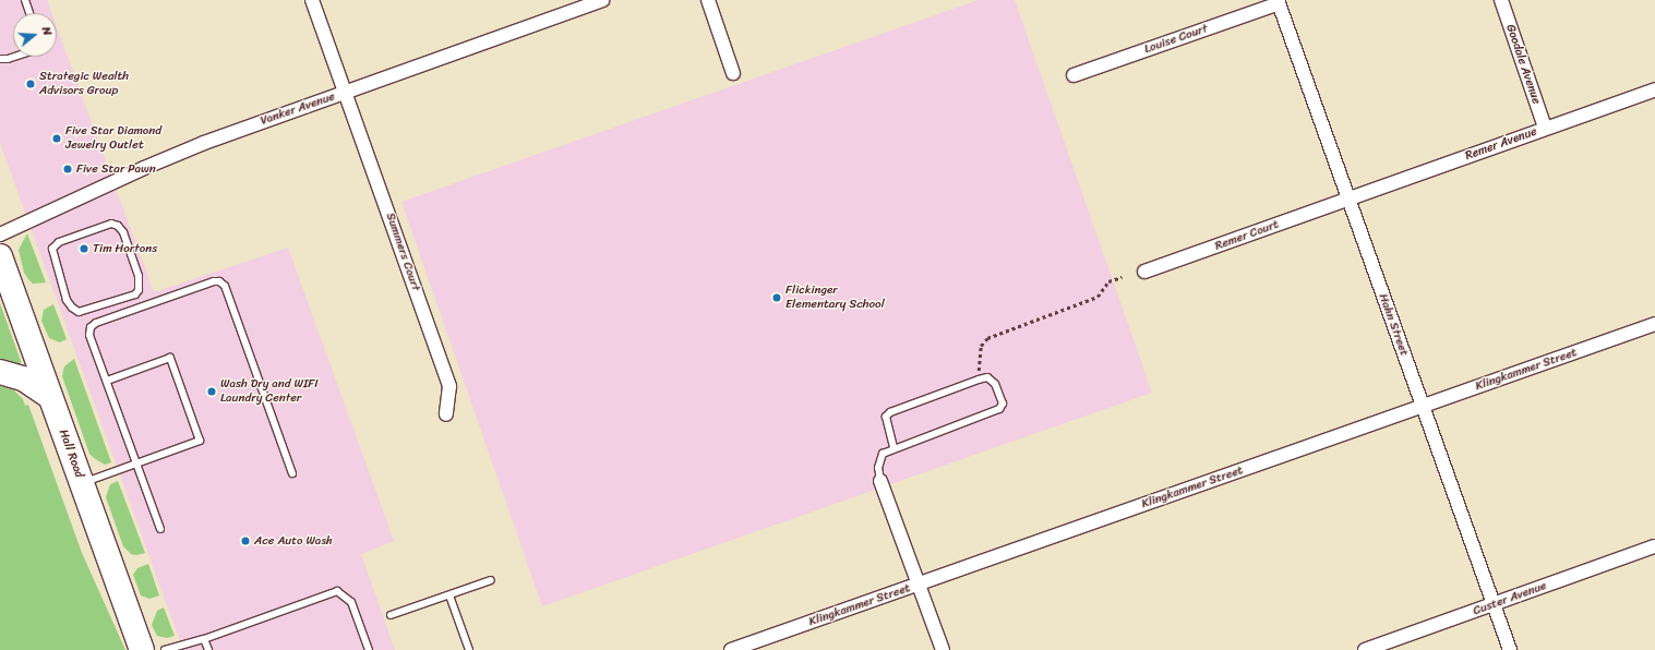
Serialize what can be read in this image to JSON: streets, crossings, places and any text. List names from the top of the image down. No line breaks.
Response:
{"streets":{"highway":["Hall Road"],"street":["Louise Court","Goodale Avenue","Vanker Avenue","Remer Avenue","Remer Court","Summers Court","Hahn Street","Klingkammer Street","Custer Avenue"]},"crossings":[["Louise Court","Hahn Street"],["Goodale Avenue","Remer Avenue"],["Vanker Avenue","Summers Court"],["Remer Avenue","Remer Court"],["Remer Avenue","Hahn Street"],["Remer Court","Hahn Street"],["Hahn Street","Klingkammer Street"],["Hahn Street","Custer Avenue"]],"places":["Strategic Wealth Advisors Group","Five Star Diamond Jewelry Outlet","Five Star Pawn","Tim Hortons","Flickinger Elementary School","Wash Dry and WIFI Laundry Center","Ace Auto Wash"],"north":"right"}
